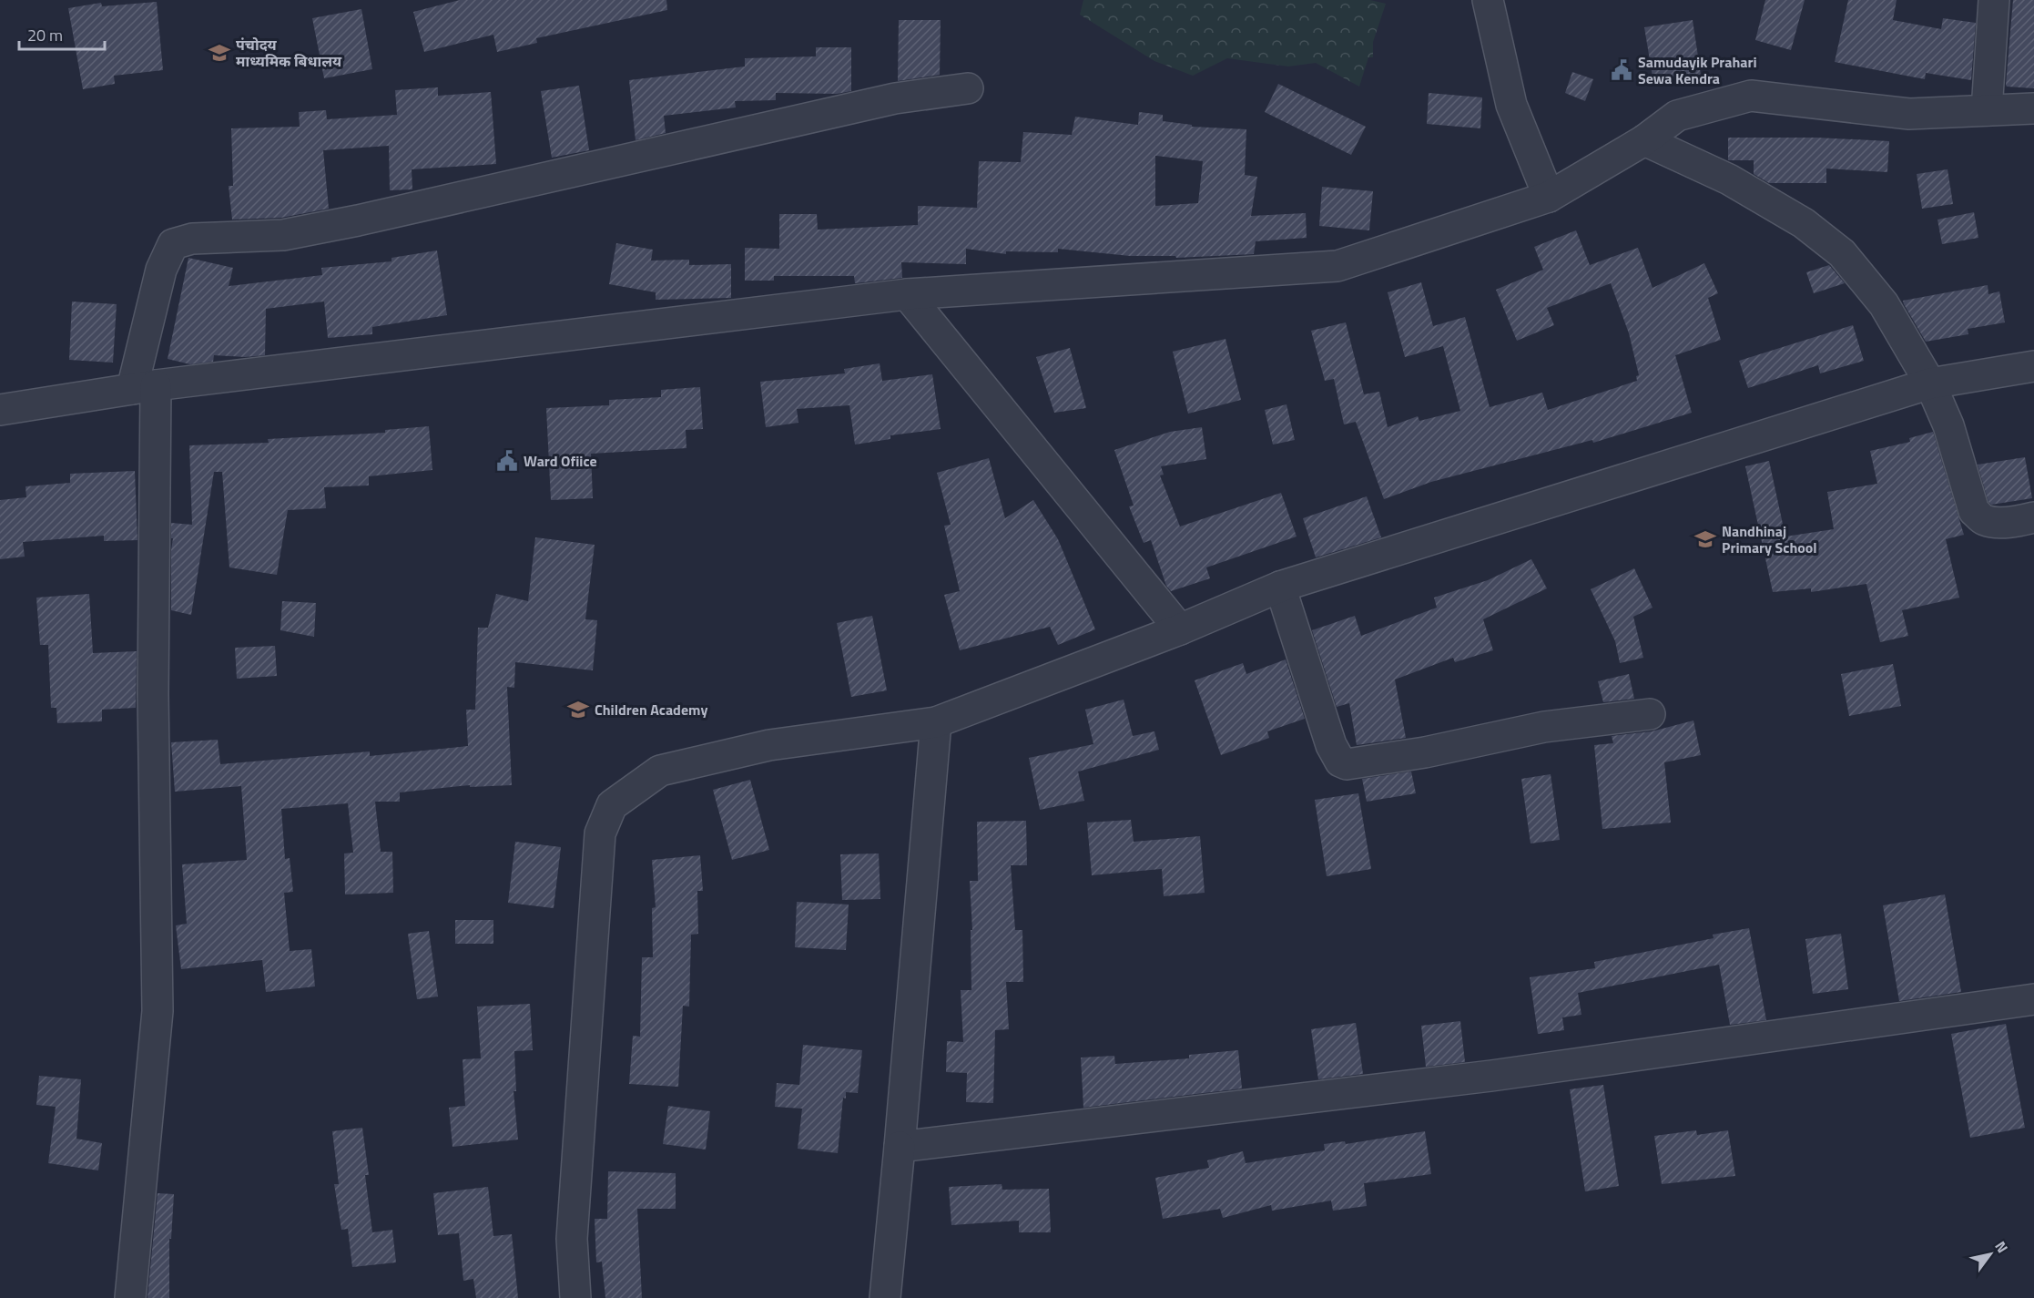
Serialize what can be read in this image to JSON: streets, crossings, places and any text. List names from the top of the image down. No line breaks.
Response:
{"places":{"school or university":["पंचोदय माध्यमिक बिधालय","Nandhinaj Primary School","Children Academy"],"public building":["Samudayik Prahari Sewa Kendra","Ward Ofiice"]},"scale_bar":"20 m","north":"top right"}
